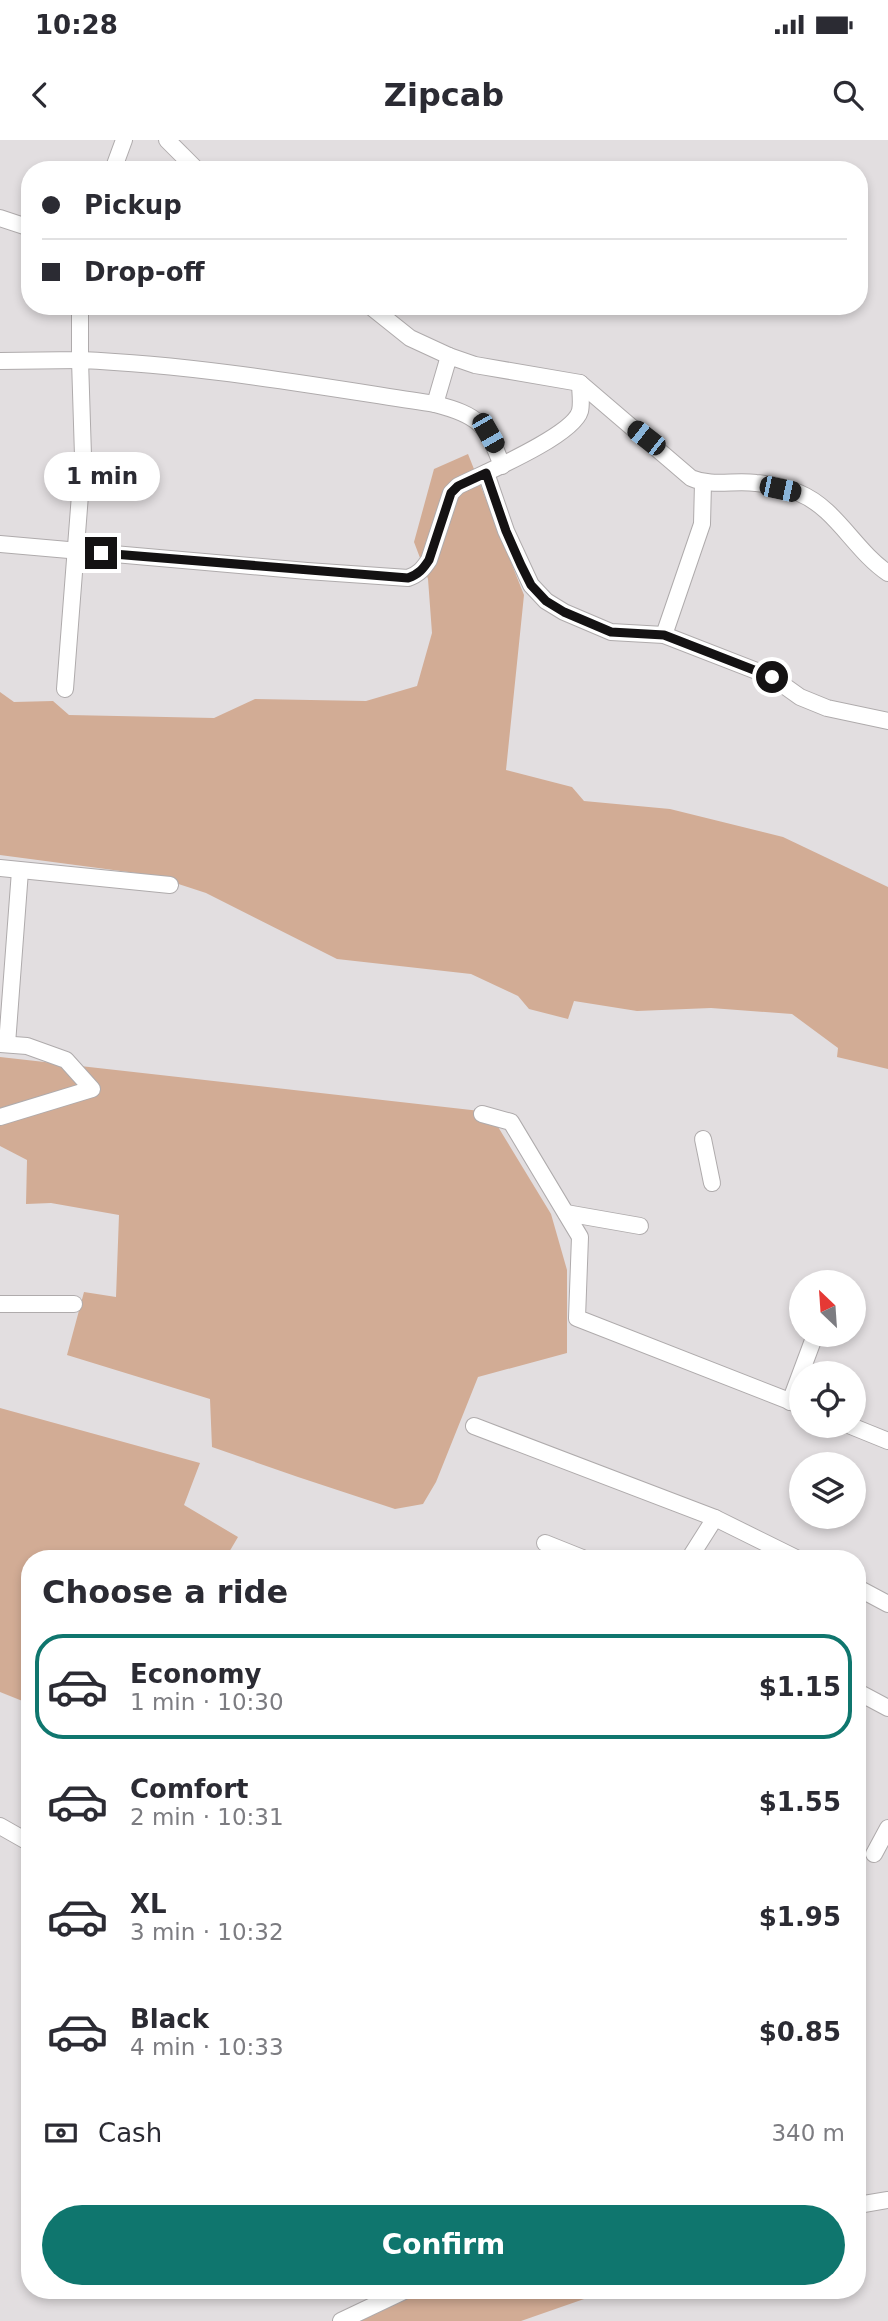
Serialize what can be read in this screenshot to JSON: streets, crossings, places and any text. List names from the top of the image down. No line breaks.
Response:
{"north":"top left","page":{"status":"10:28","header":"Zipcab","banner":["Pickup","Drop-off"],"bubble":"1 min","heading":"Choose a ride","list":[{"name":"Economy","note":"1 min · 10:30","value":"$1.15"},{"name":"Comfort","note":"2 min · 10:31","value":"$1.55"},{"name":"XL","note":"3 min · 10:32","value":"$1.95"},{"name":"Black","note":"4 min · 10:33","value":"$0.85"}],"pay":["Cash","340 m"],"buttons":"Confirm"}}
